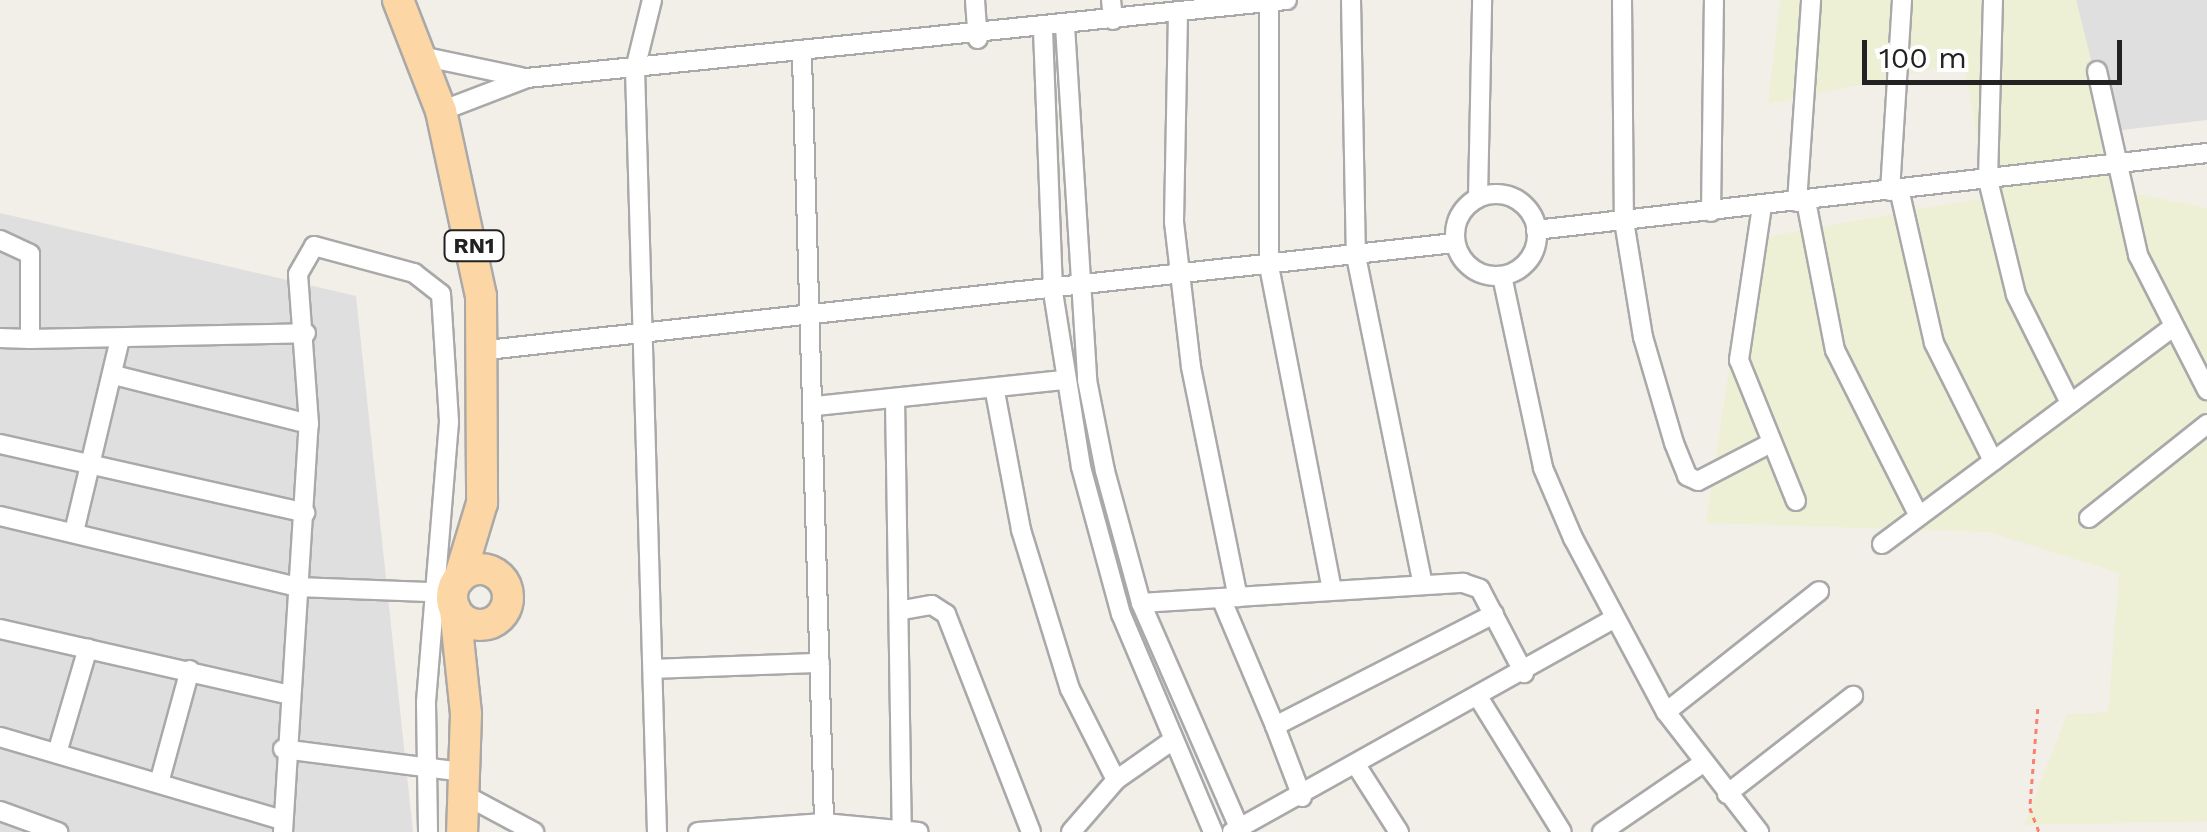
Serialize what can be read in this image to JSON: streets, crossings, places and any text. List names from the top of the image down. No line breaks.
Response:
{"streets":{"main road":["RN1"]},"scale_bar":"100 m"}
